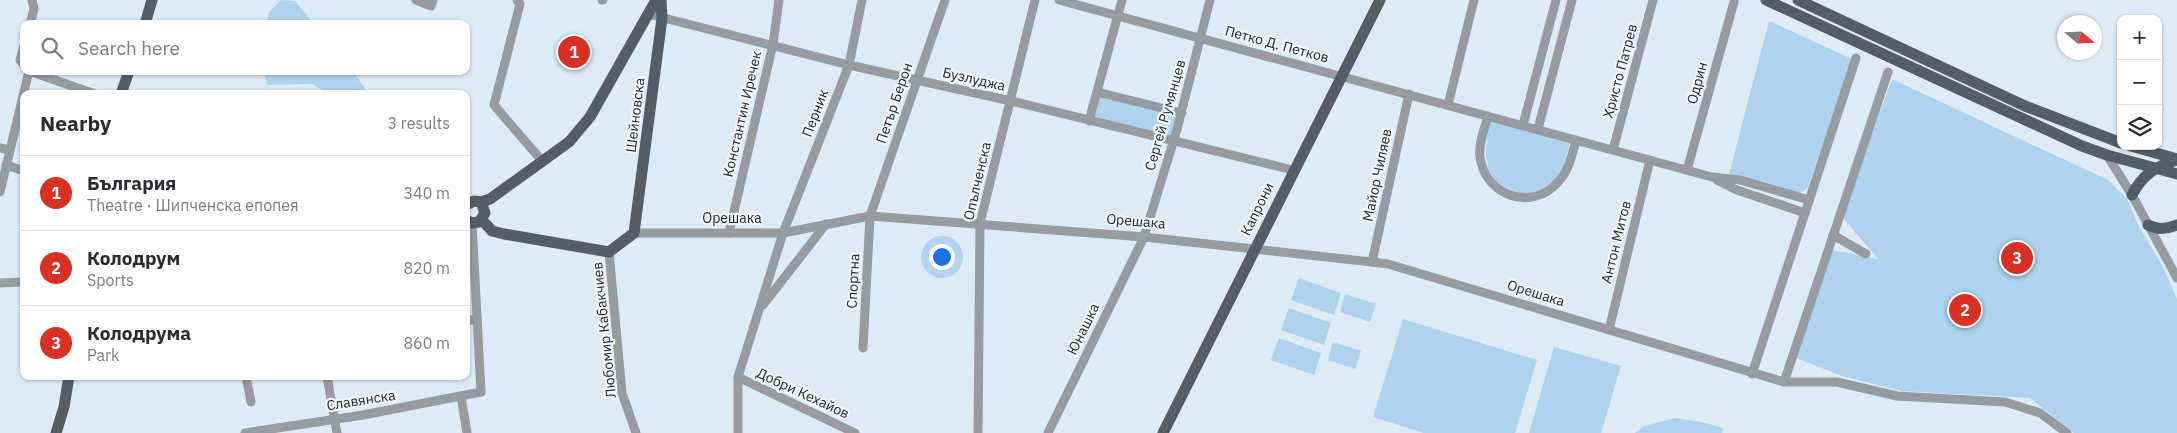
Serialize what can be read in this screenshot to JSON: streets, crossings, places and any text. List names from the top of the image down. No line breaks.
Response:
{"streets":{"main road":["Шейновска","Капрони"],"street":["Петко Д. Петков","Христо Патрев","Бузлуджа","Одрин","Петър Берон","Перник","Константин Иречек","Сергей Румянцев","Майор Чиляев","Опълченска","Орешака","Антон Митов","Спортна","Юнашка","Любомир Кабакчиев","Добри Кехайов","Славянска"]},"crossings":[["Петко Д. Петков","Христо Патрев"],["Петко Д. Петков","Одрин"],["Петко Д. Петков","Сергей Румянцев"],["Петко Д. Петков","Майор Чиляев"],["Петко Д. Петков","Капрони"],["Петко Д. Петков","Антон Митов"],["Бузлуджа","Петър Берон"],["Бузлуджа","Перник"],["Бузлуджа","Константин Иречек"],["Бузлуджа","Шейновска"],["Бузлуджа","Сергей Румянцев"],["Бузлуджа","Опълченска"],["Бузлуджа","Капрони"],["Петър Берон","Орешака"],["Петър Берон","Спортна"],["Перник","Орешака"],["Перник","Добри Кехайов"],["Константин Иречек","Орешака"],["Шейновска","Орешака"],["Сергей Румянцев","Орешака"],["Сергей Румянцев","Юнашка"],["Майор Чиляев","Орешака"],["Опълченска","Орешака"],["Капрони","Орешака"],["Орешака","Антон Митов"],["Орешака","Спортна"],["Орешака","Юнашка"]],"north":"right","page":{"map_buttons":["+","−"],"search":"Search here","pins":["1","3","2"],"heading":["Nearby","3 results"],"list":[{"mark":"1","name":"България","note":"Theatre · Шипченска епопея","value":"340 m"},{"mark":"2","name":"Колодрум","note":"Sports","value":"820 m"},{"mark":"3","name":"Колодрума","note":"Park","value":"860 m"}]}}
